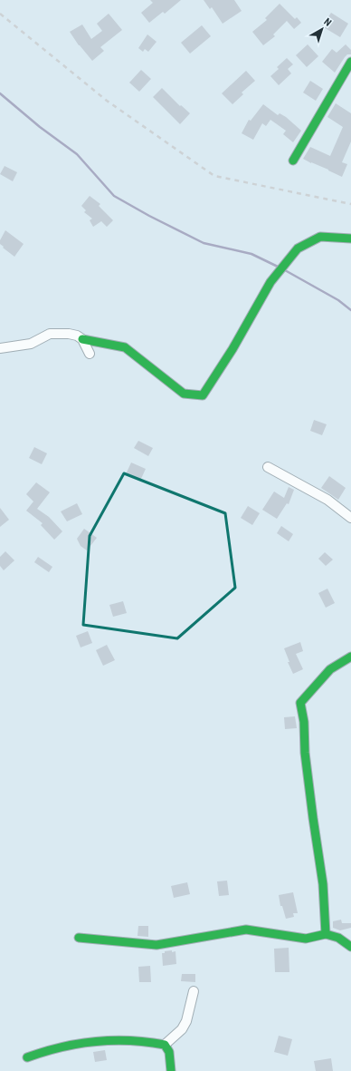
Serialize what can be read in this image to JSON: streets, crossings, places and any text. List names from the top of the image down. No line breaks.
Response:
{"north":"top right"}
